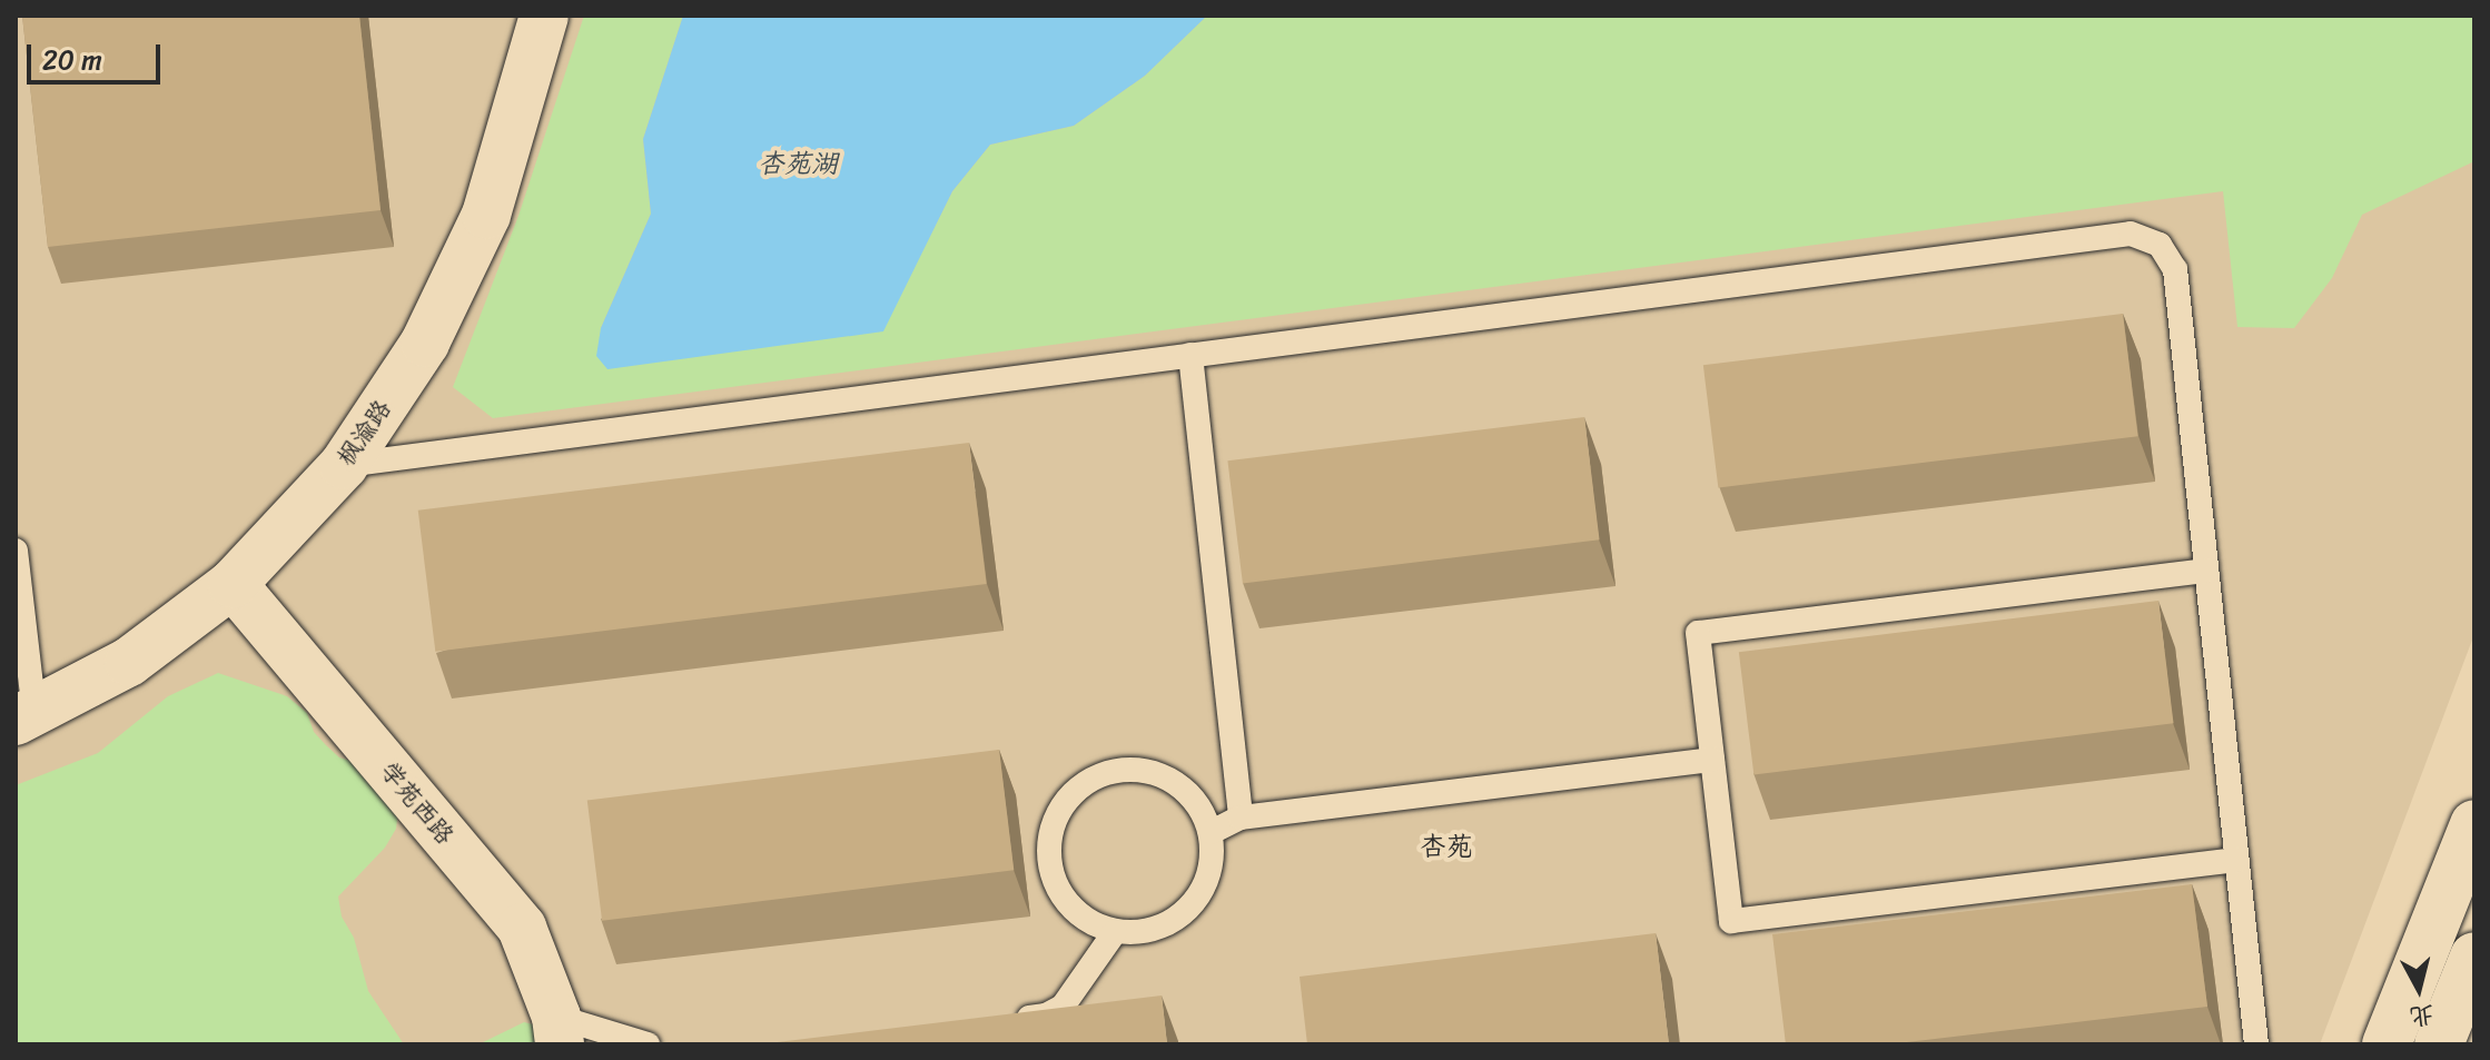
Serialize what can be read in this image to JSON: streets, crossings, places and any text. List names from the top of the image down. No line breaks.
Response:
{"streets":{"street":["枫渝路","学苑西路"]},"crossings":[["枫渝路","学苑西路"]],"districts":["杏苑"],"water":["杏苑湖"],"scale_bar":"20 m","north":"bottom"}
